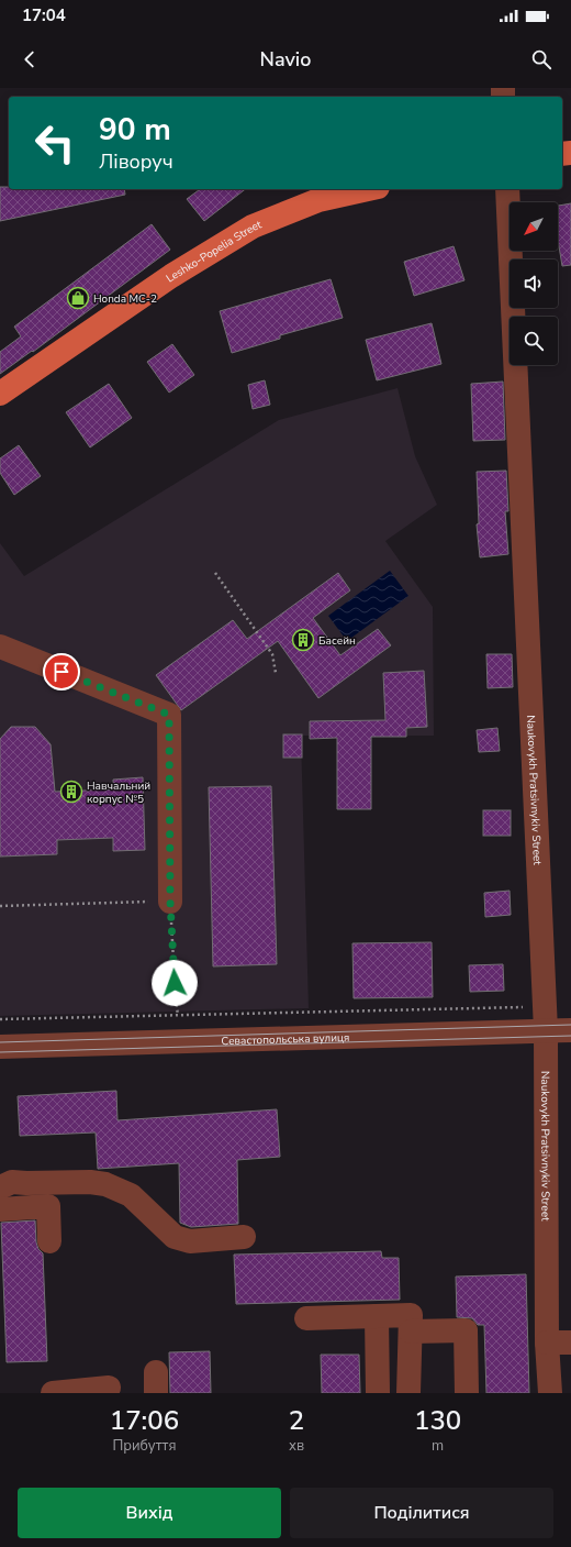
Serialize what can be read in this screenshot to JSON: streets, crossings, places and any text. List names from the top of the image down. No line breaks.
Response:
{"streets":{"main road":["Leshko-Popelia Street"],"street":["Naukovykh Pratsivnykiv Street","Севастопольська вулиця"]},"crossings":[["Naukovykh Pratsivnykiv Street","Севастопольська вулиця"]],"places":{"shop":["Honda МС-2"],"building":["Басейн","Навчальний корпус №5"]},"north":"bottom left","page":{"status":"17:04","header":"Navio","turn":["90 m","Ліворуч"],"eta":["17:06","Прибуття","2","хв","130","m"],"buttons":["Вихід","Поділитися"]}}
